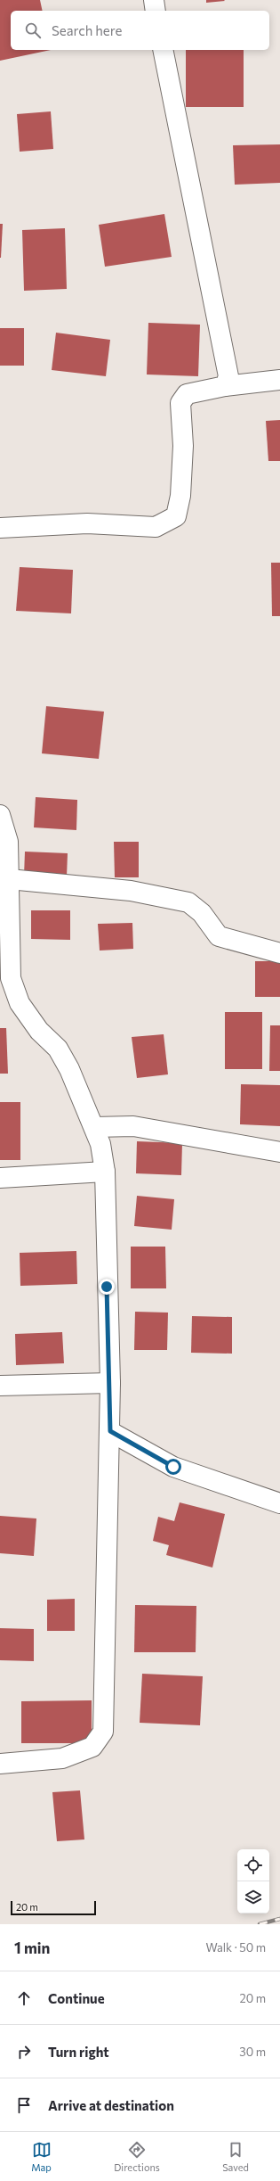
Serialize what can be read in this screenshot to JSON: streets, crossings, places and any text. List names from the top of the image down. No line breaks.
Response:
{"scale_bar":"20 m","page":{"search":"Search here","scale":"20 m","heading":["1 min","Walk · 50 m"],"list":[["Continue","20 m"],["Turn right","30 m"],"Arrive at destination"],"nav":["Map","Directions","Saved"]}}
